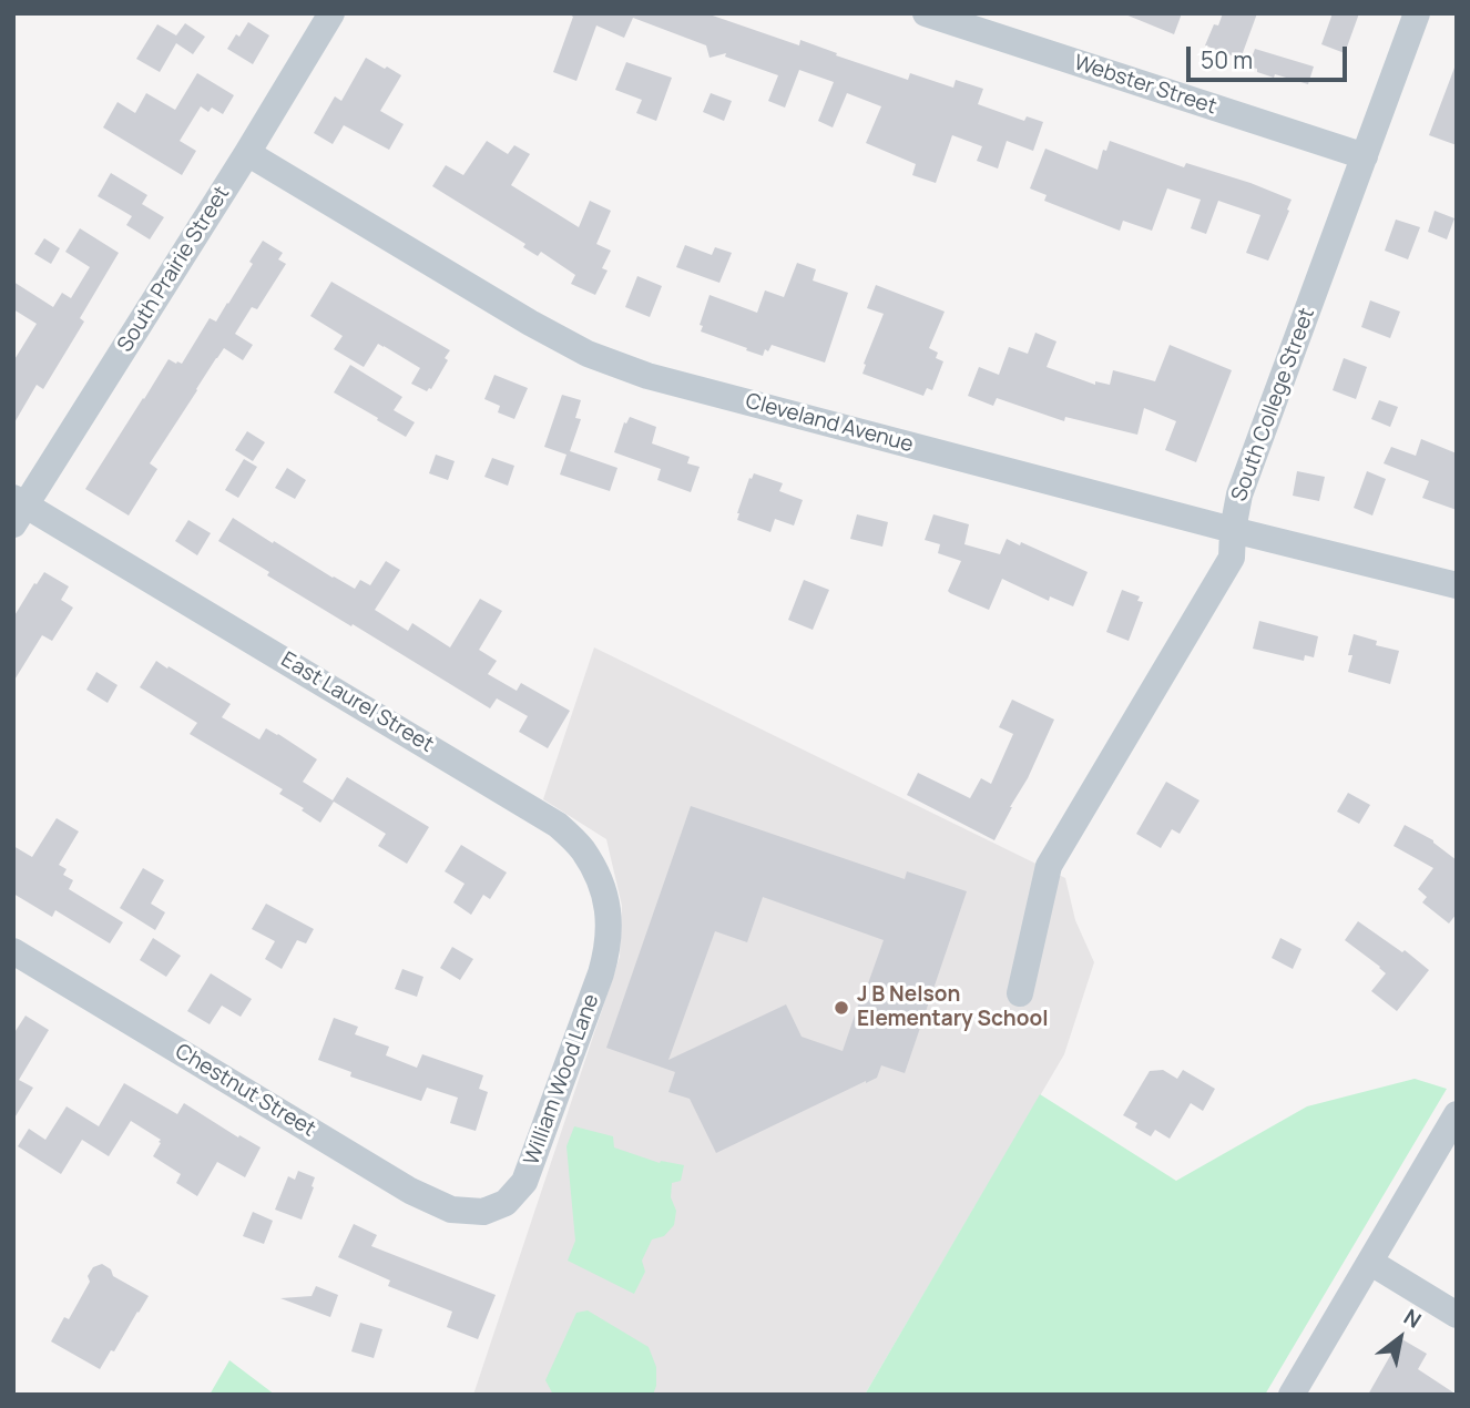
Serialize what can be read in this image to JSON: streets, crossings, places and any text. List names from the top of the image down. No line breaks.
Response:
{"streets":{"street":["Webster Street","South Prairie Street","South College Street","Cleveland Avenue","East Laurel Street","William Wood Lane","Chestnut Street"]},"crossings":[["Webster Street","South College Street"],["South Prairie Street","Cleveland Avenue"],["South Prairie Street","East Laurel Street"],["South College Street","Cleveland Avenue"],["East Laurel Street","William Wood Lane"],["William Wood Lane","Chestnut Street"]],"places":["J B Nelson Elementary School"],"scale_bar":"50 m","north":"top right"}
